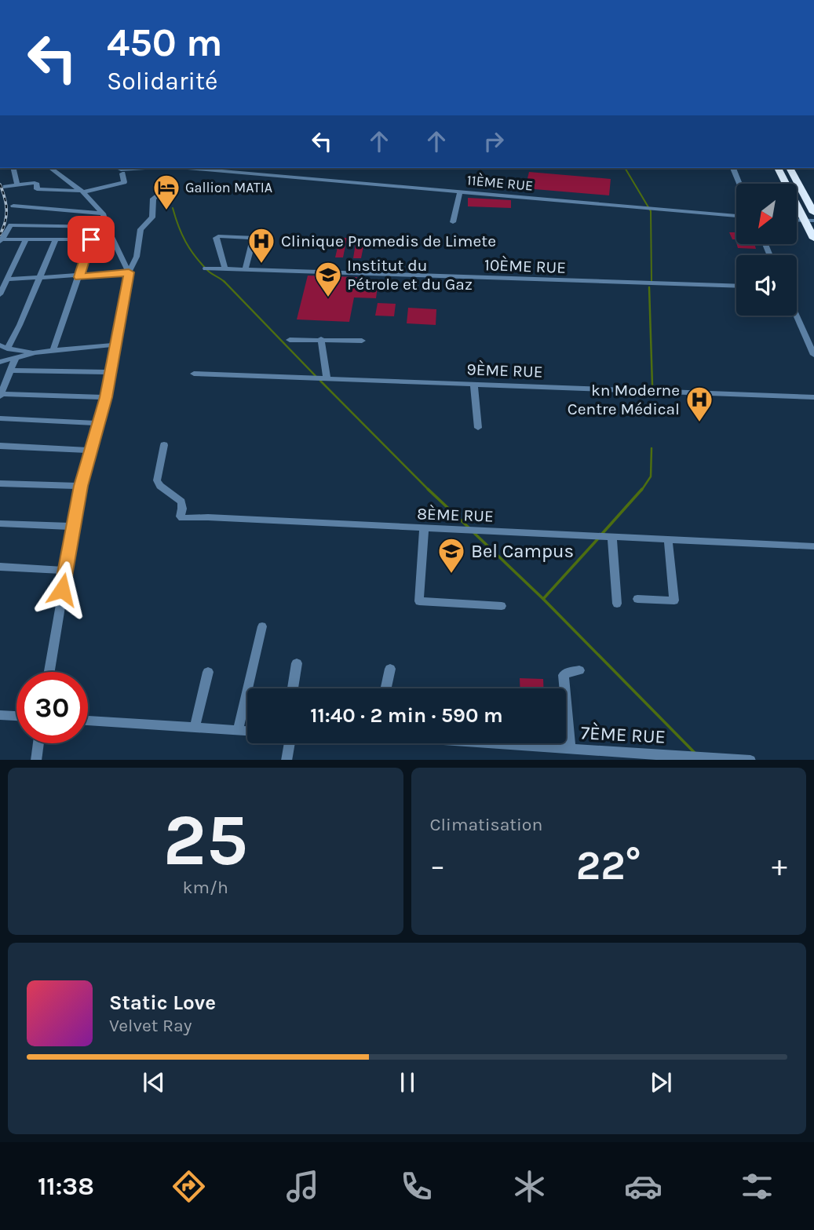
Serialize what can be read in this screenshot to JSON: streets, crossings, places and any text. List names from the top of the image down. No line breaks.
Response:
{"streets":{"street":["11ÈME RUE","10ÈME RUE","9ÈME RUE","8ÈME RUE","7ÈME RUE"]},"places":{"hotel":["Gallion MATIA"],"hospital":["Clinique Promedis de Limete","kn Moderne Centre Médical"],"school or university":["Institut du Pétrole et du Gaz","Bel Campus"]},"north":"bottom left","page":{"turn":["450 m","Solidarité"],"limit":"30","trip":"11:40 · 2 min · 590 m","tile":[["25","km/h"],"Climatisation"],"heat":["−","22°","+"],"song":["Static Love","Velvet Ray"],"tabs":"11:38"}}
